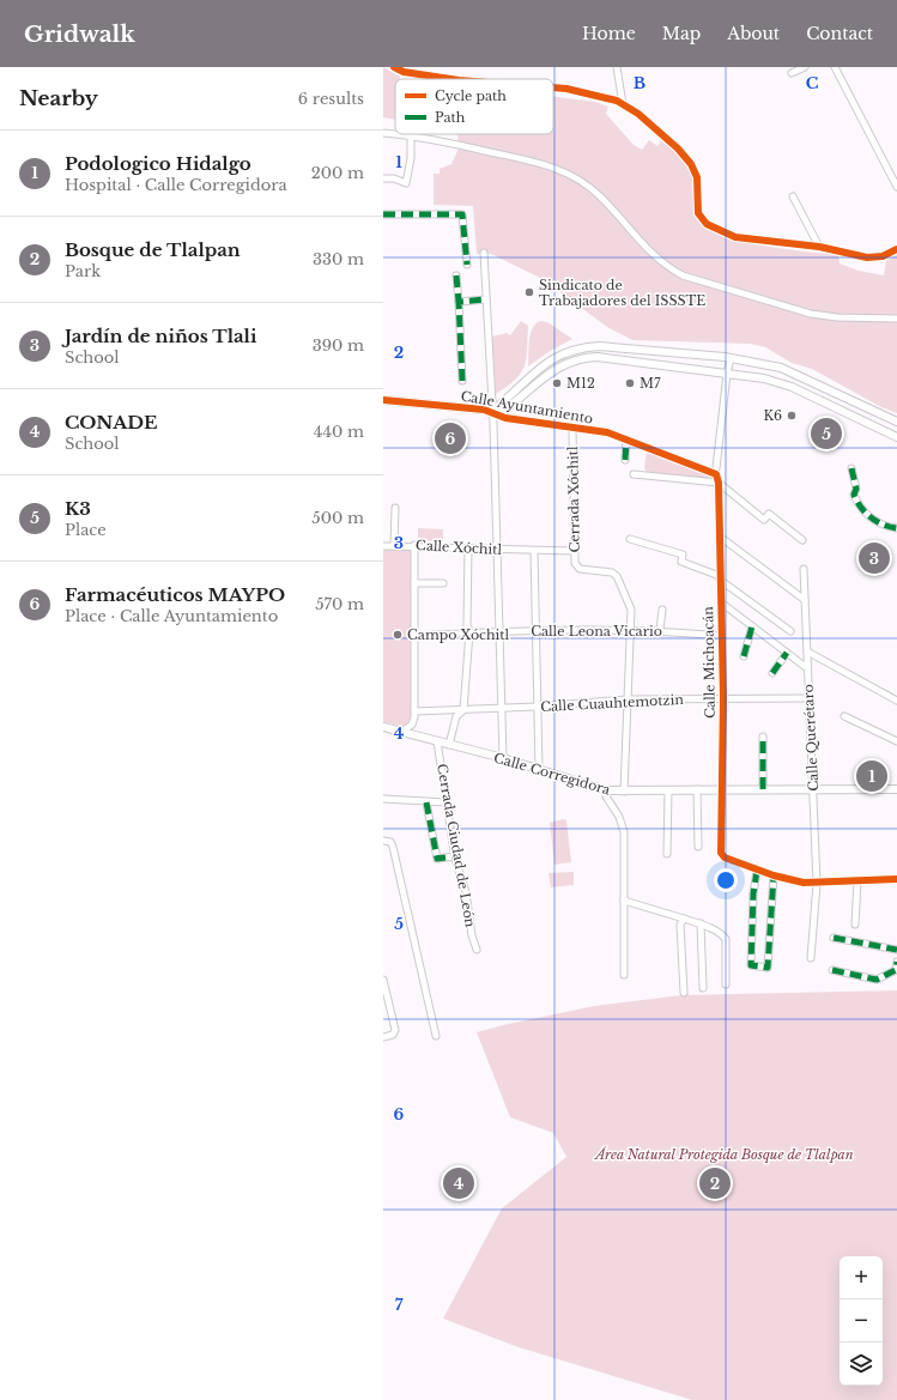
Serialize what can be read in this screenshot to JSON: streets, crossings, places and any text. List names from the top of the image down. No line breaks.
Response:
{"streets":{"street":["Calle Ayuntamiento","Cerrada Xóchitl","Calle Xóchitl","Calle Leona Vicario","Calle Michoacán","Calle Cuauhtemotzin","Calle Querétaro","Calle Corregidora","Cerrada Ciudad de León"]},"crossings":[["Calle Ayuntamiento","Cerrada Xóchitl"],["Calle Ayuntamiento","Calle Michoacán"],["Cerrada Xóchitl","Calle Xóchitl"],["Cerrada Xóchitl","Calle Leona Vicario"],["Calle Leona Vicario","Calle Michoacán"],["Calle Michoacán","Calle Cuauhtemotzin"],["Calle Michoacán","Calle Corregidora"],["Calle Cuauhtemotzin","Calle Querétaro"],["Calle Querétaro","Calle Corregidora"],["Calle Corregidora","Cerrada Ciudad de León"]],"parks":["Área Natural Protegida Bosque de Tlalpan"],"places":["Sindicato de Trabajadores del ISSSTE","M12","M7","K6","Campo Xóchitl"],"legend":["Cycle path","Path"],"page":{"header":"Gridwalk","nav":["Home","Map","About","Contact"],"heading":["Nearby","6 results"],"list":[{"mark":"1","name":"Podologico Hidalgo","note":"Hospital · Calle Corregidora","value":"200 m"},{"mark":"2","name":"Bosque de Tlalpan","note":"Park","value":"330 m"},{"mark":"3","name":"Jardín de niños Tlali","note":"School","value":"390 m"},{"mark":"4","name":"CONADE","note":"School","value":"440 m"},{"mark":"5","name":"K3","note":"Place","value":"500 m"},{"mark":"6","name":"Farmacéuticos MAYPO","note":"Place · Calle Ayuntamiento","value":"570 m"}],"pins":["5","6","3","1","2","4"],"map_buttons":["+","−"]},"grid":{"columns":["B","C"],"rows":["1","2","3","4","5","6","7"]}}
